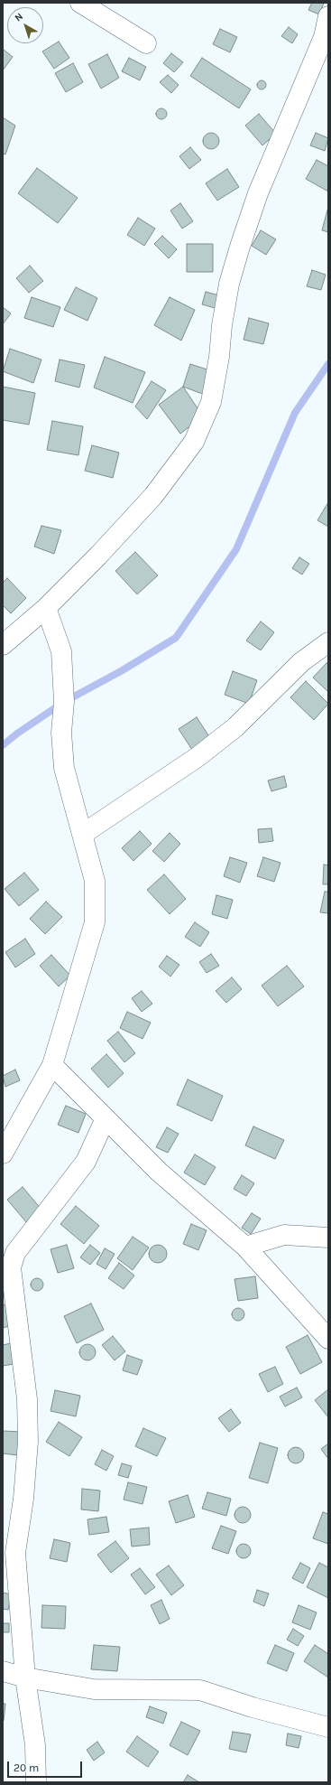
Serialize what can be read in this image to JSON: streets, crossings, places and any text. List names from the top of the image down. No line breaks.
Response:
{"scale_bar":"20 m","north":"top left"}
